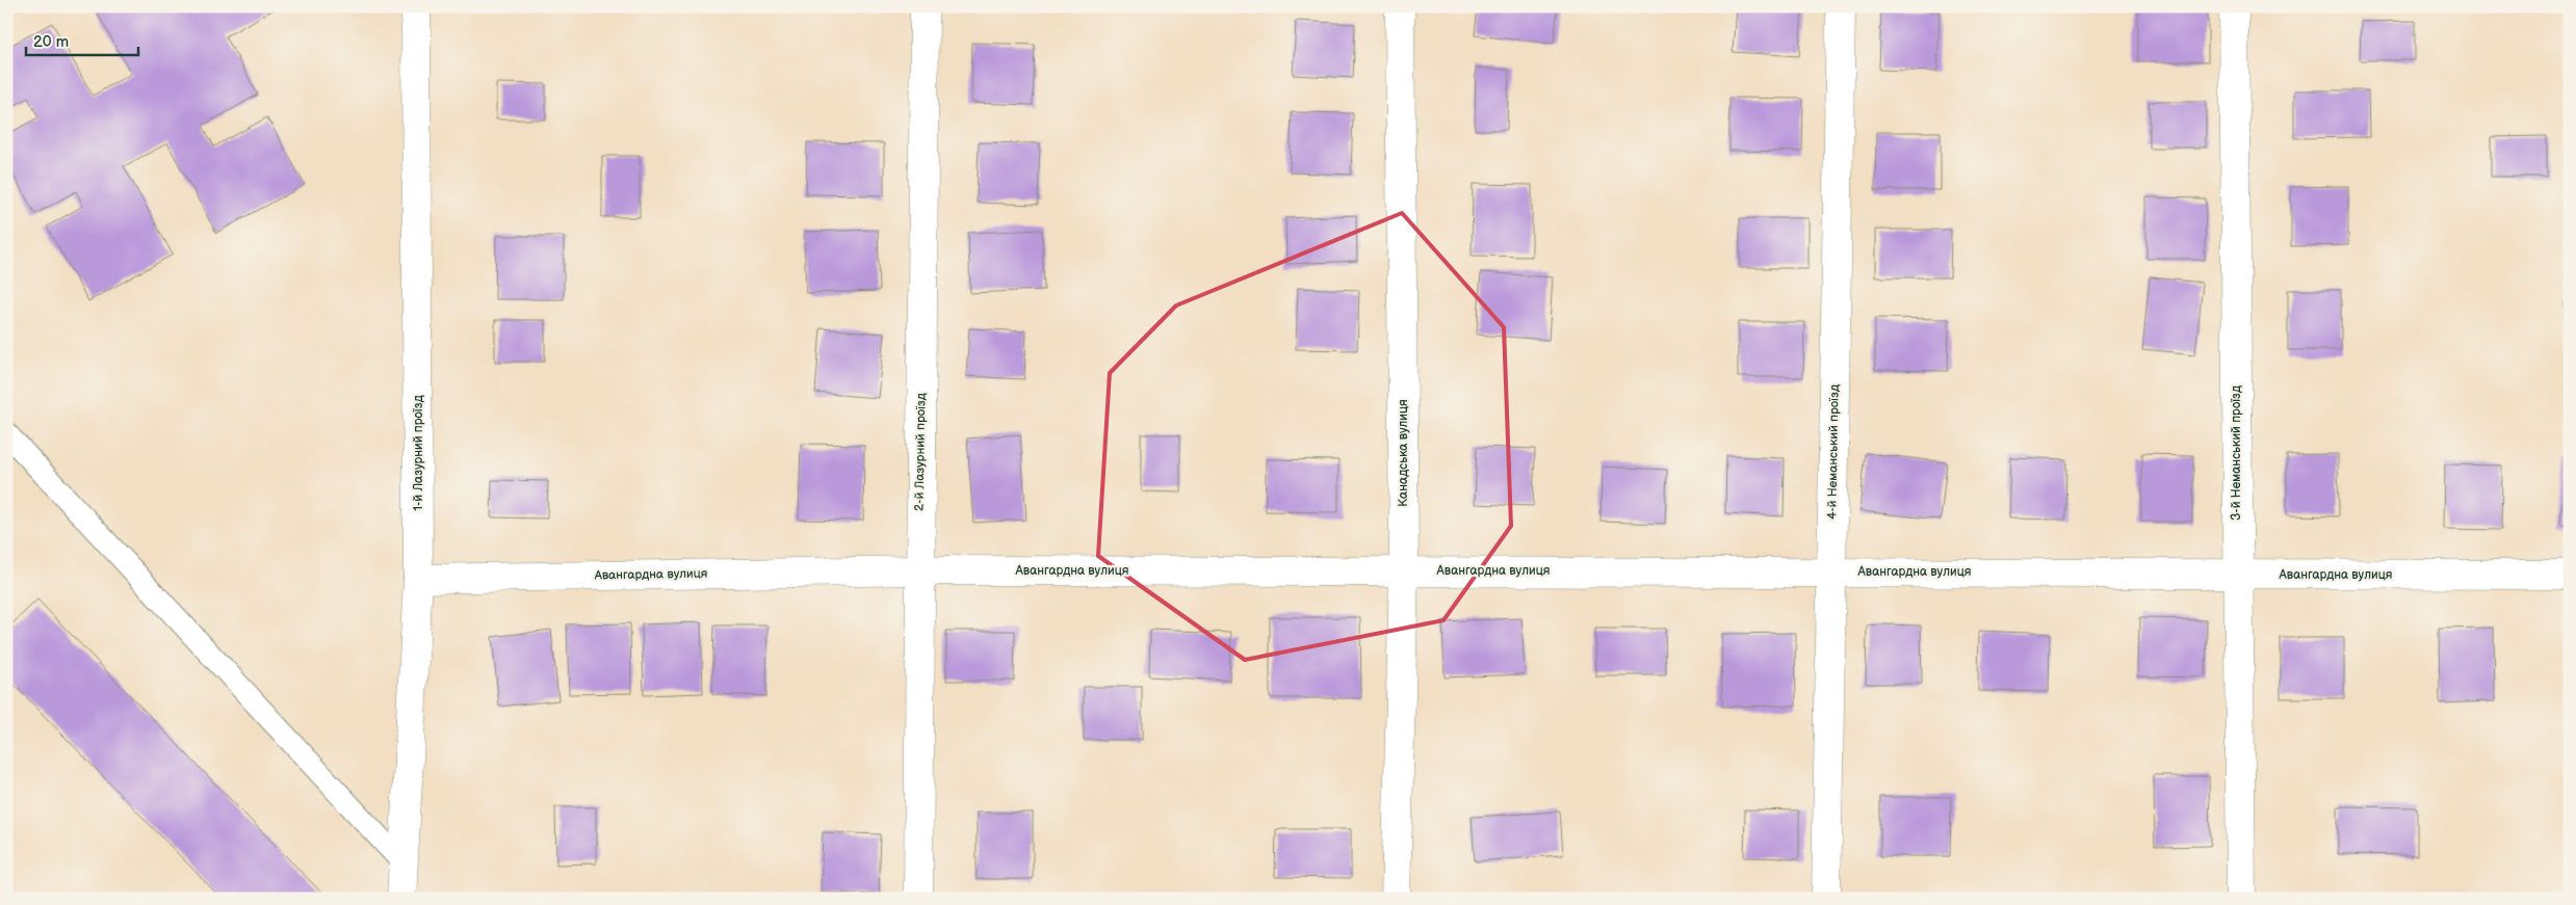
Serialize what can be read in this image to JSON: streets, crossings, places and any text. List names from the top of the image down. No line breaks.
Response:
{"streets":{"street":["2-й Лазурний проїзд","4-й Неманський проїзд","1-й Лазурний проїзд","Канадська вулиця","3-й Неманський проїзд","Авангардна вулиця"]},"crossings":[["2-й Лазурний проїзд","Авангардна вулиця"],["4-й Неманський проїзд","Авангардна вулиця"],["1-й Лазурний проїзд","Авангардна вулиця"],["Канадська вулиця","Авангардна вулиця"],["3-й Неманський проїзд","Авангардна вулиця"]],"scale_bar":"20 m"}
